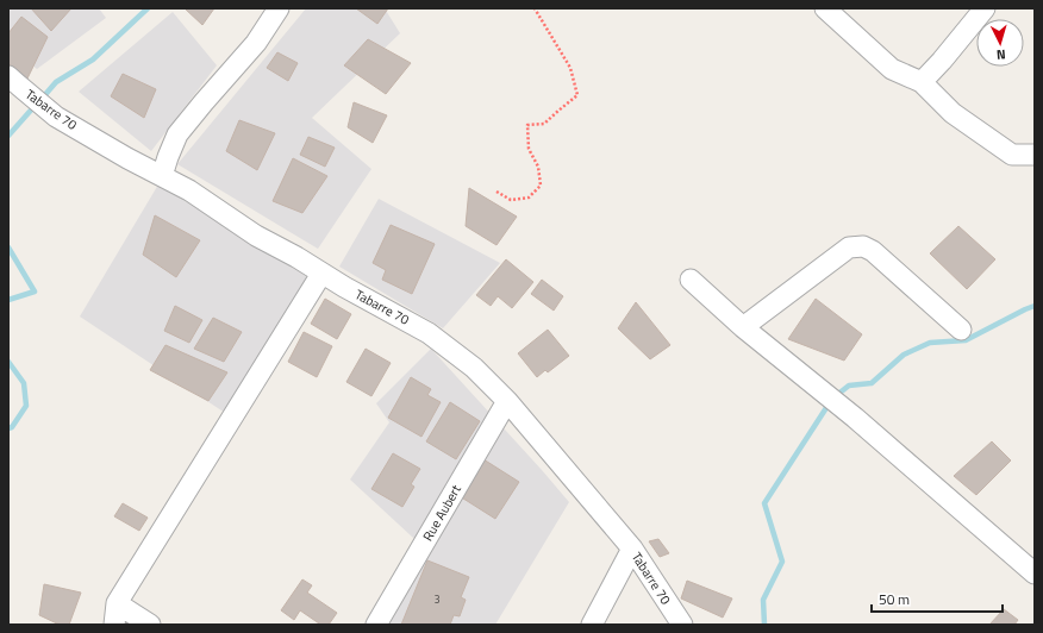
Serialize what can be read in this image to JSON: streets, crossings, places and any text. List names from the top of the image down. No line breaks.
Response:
{"streets":{"street":["Tabarre 70","Rue Aubert"]},"crossings":[["Tabarre 70","Rue Aubert"]],"house_numbers":["3"],"scale_bar":"50 m","north":"bottom"}
